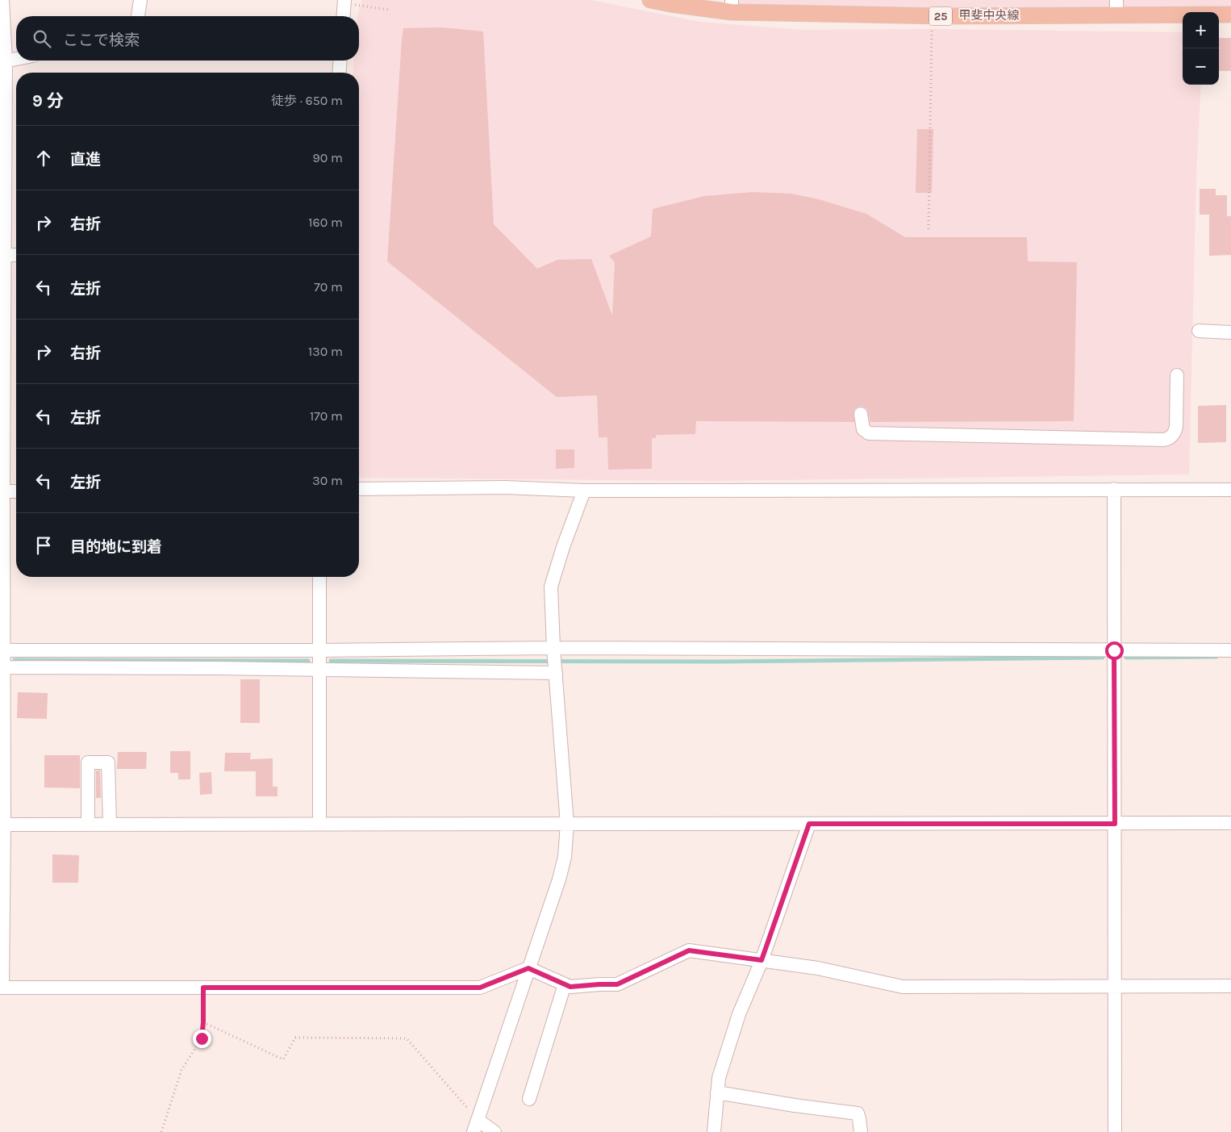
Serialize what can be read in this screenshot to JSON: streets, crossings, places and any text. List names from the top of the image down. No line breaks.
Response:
{"streets":{"main road":["甲斐中央線","25"]},"page":{"map_buttons":["+","−"],"search":"ここで検索","heading":["9 分","徒歩 · 650 m"],"list":[["直進","90 m"],["右折","160 m"],["左折","70 m"],["右折","130 m"],["左折","170 m"],["左折","30 m"],"目的地に到着"]}}
